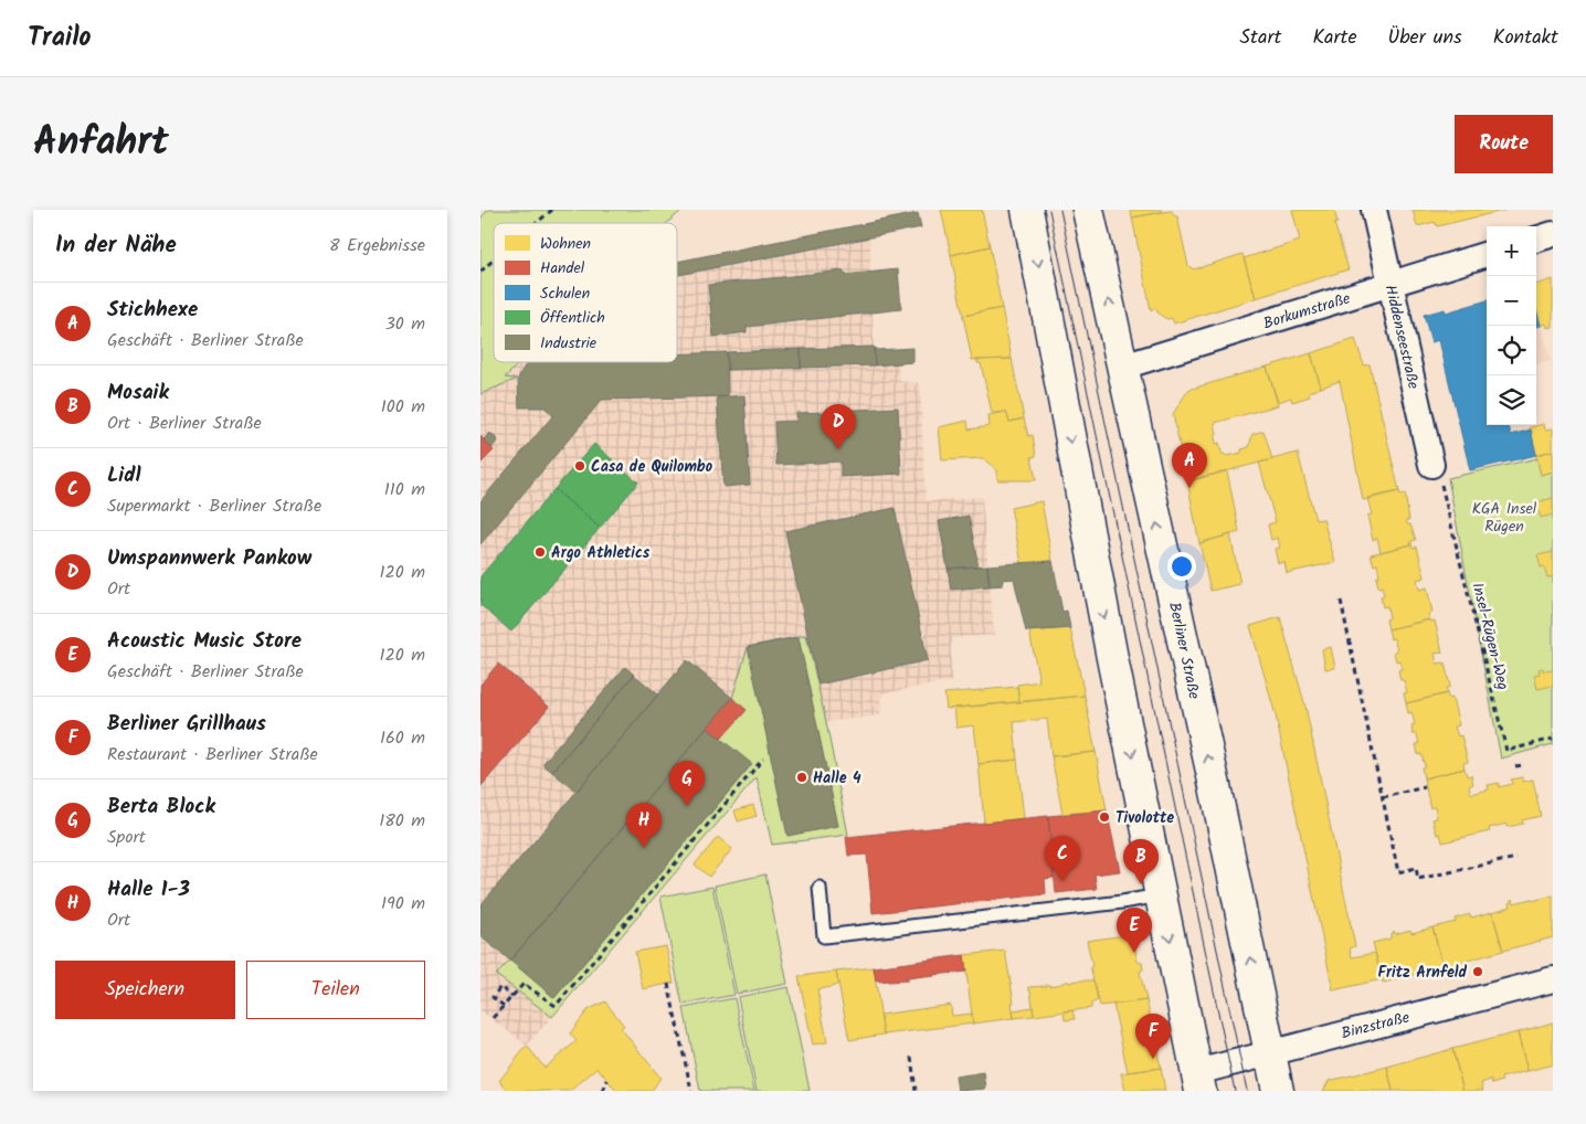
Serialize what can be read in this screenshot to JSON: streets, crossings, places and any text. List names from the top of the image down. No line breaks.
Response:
{"streets":{"main road":["Berliner Straße"],"street":["Borkumstraße","Hiddenseestraße","Binzstraße"],"path":["Insel-Rügen-Weg"]},"crossings":[["Borkumstraße","Hiddenseestraße"],["Borkumstraße","Berliner Straße"],["Hiddenseestraße","Insel-Rügen-Weg"],["Berliner Straße","Binzstraße"]],"parks":["KGA Insel Rügen"],"places":["Casa de Quilombo","Argo Athletics","Halle 4","Tivolotte","Fritz Arnfeld"],"legend":["Wohnen","Handel","Schulen","Öffentlich","Industrie"],"page":{"header":"Trailo","nav":["Start","Karte","Über uns","Kontakt"],"title":"Anfahrt","buttons":["Route",["Speichern","Teilen"]],"heading":["In der Nähe","8 Ergebnisse"],"map_buttons":["+","−"],"list":[{"mark":"A","name":"Stichhexe","note":"Geschäft · Berliner Straße","value":"30 m"},{"mark":"B","name":"Mosaik","note":"Ort · Berliner Straße","value":"100 m"},{"mark":"C","name":"Lidl","note":"Supermarkt · Berliner Straße","value":"110 m"},{"mark":"D","name":"Umspannwerk Pankow","note":"Ort","value":"120 m"},{"mark":"E","name":"Acoustic Music Store","note":"Geschäft · Berliner Straße","value":"120 m"},{"mark":"F","name":"Berliner Grillhaus","note":"Restaurant · Berliner Straße","value":"160 m"},{"mark":"G","name":"Berta Block","note":"Sport","value":"180 m"},{"mark":"H","name":"Halle 1-3","note":"Ort","value":"190 m"}],"pins":["D","A","G","H","C","B","E","F"]}}
